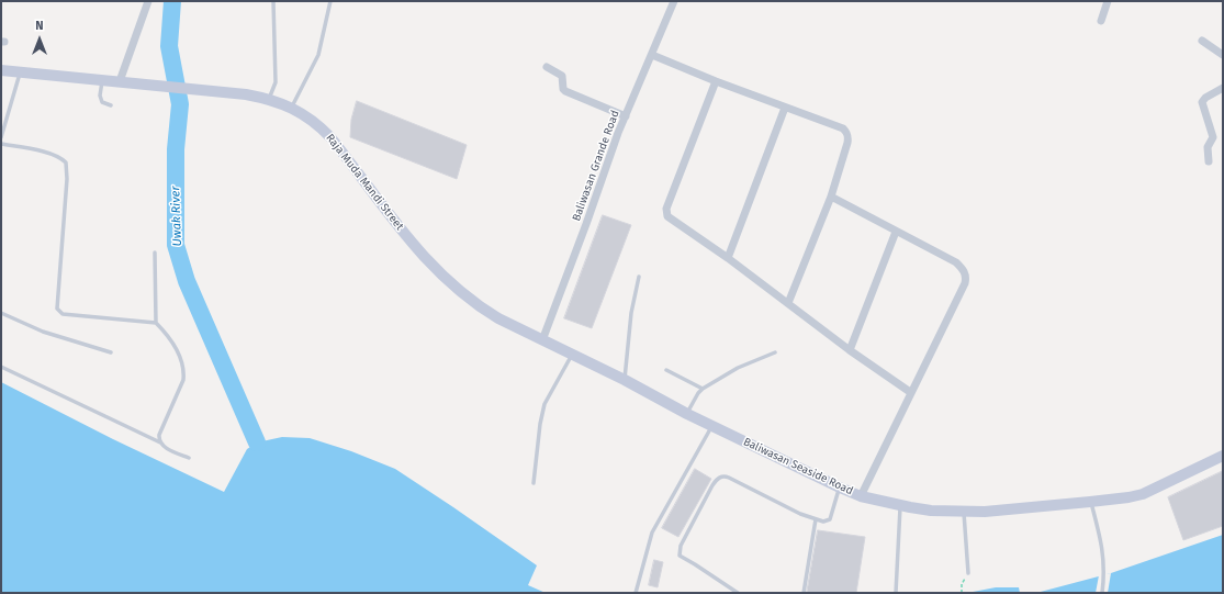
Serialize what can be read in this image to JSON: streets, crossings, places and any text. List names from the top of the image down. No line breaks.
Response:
{"streets":{"main road":["Raja Muda Mandi Street","Baliwasan Seaside Road"],"street":["Baliwasan Grande Road"]},"crossings":[["Baliwasan Grande Road","Raja Muda Mandi Street"],["Baliwasan Grande Road","Baliwasan Seaside Road"],["Raja Muda Mandi Street","Baliwasan Seaside Road"]],"water":["Uwak River"],"north":"top"}
